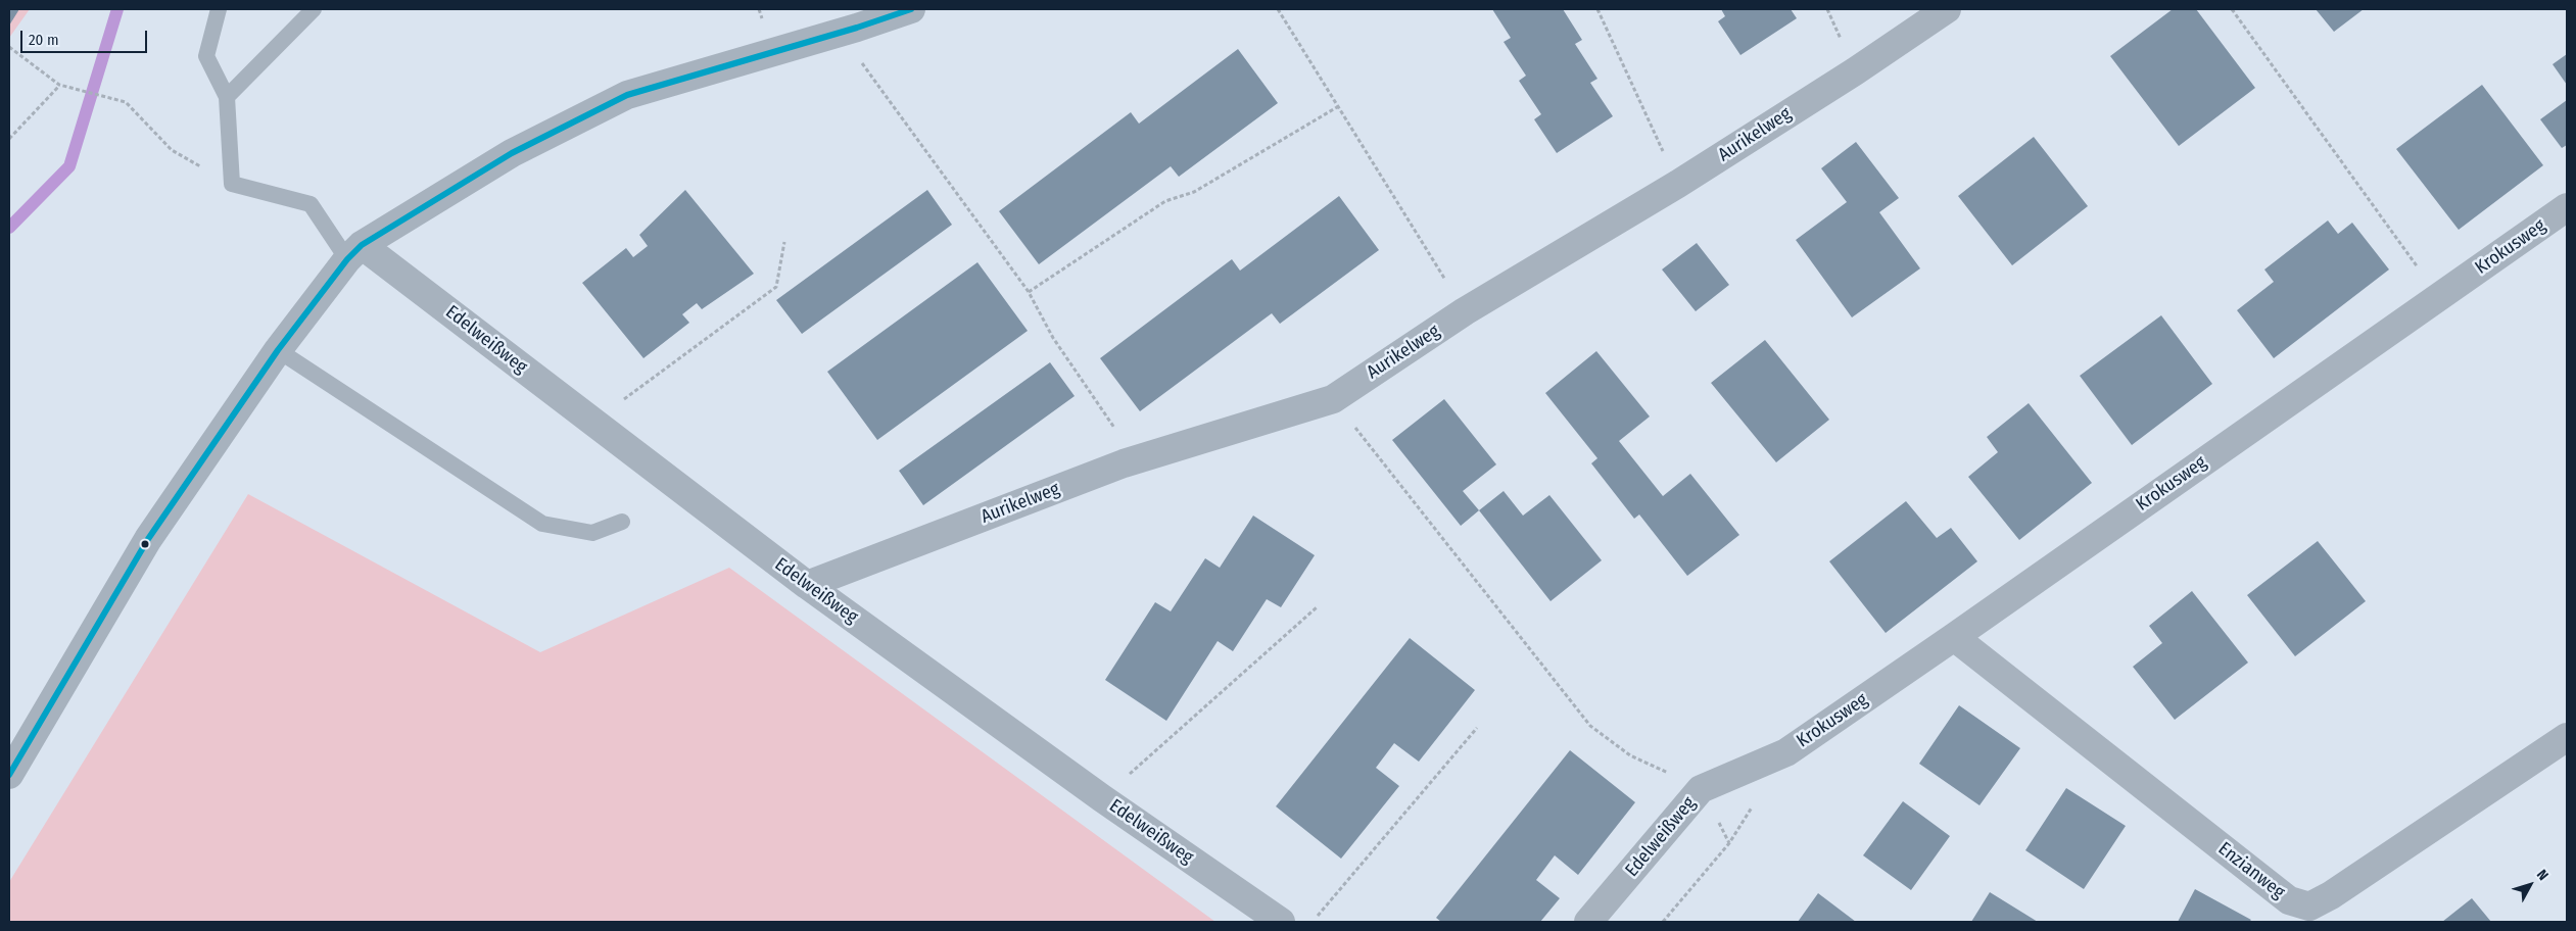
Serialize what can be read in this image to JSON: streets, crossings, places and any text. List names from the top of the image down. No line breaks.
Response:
{"streets":{"street":["Aurikelweg","Krokusweg","Edelweißweg","Enzianweg"]},"crossings":[["Aurikelweg","Edelweißweg"],["Krokusweg","Edelweißweg"],["Krokusweg","Enzianweg"]],"scale_bar":"20 m","north":"top right"}
